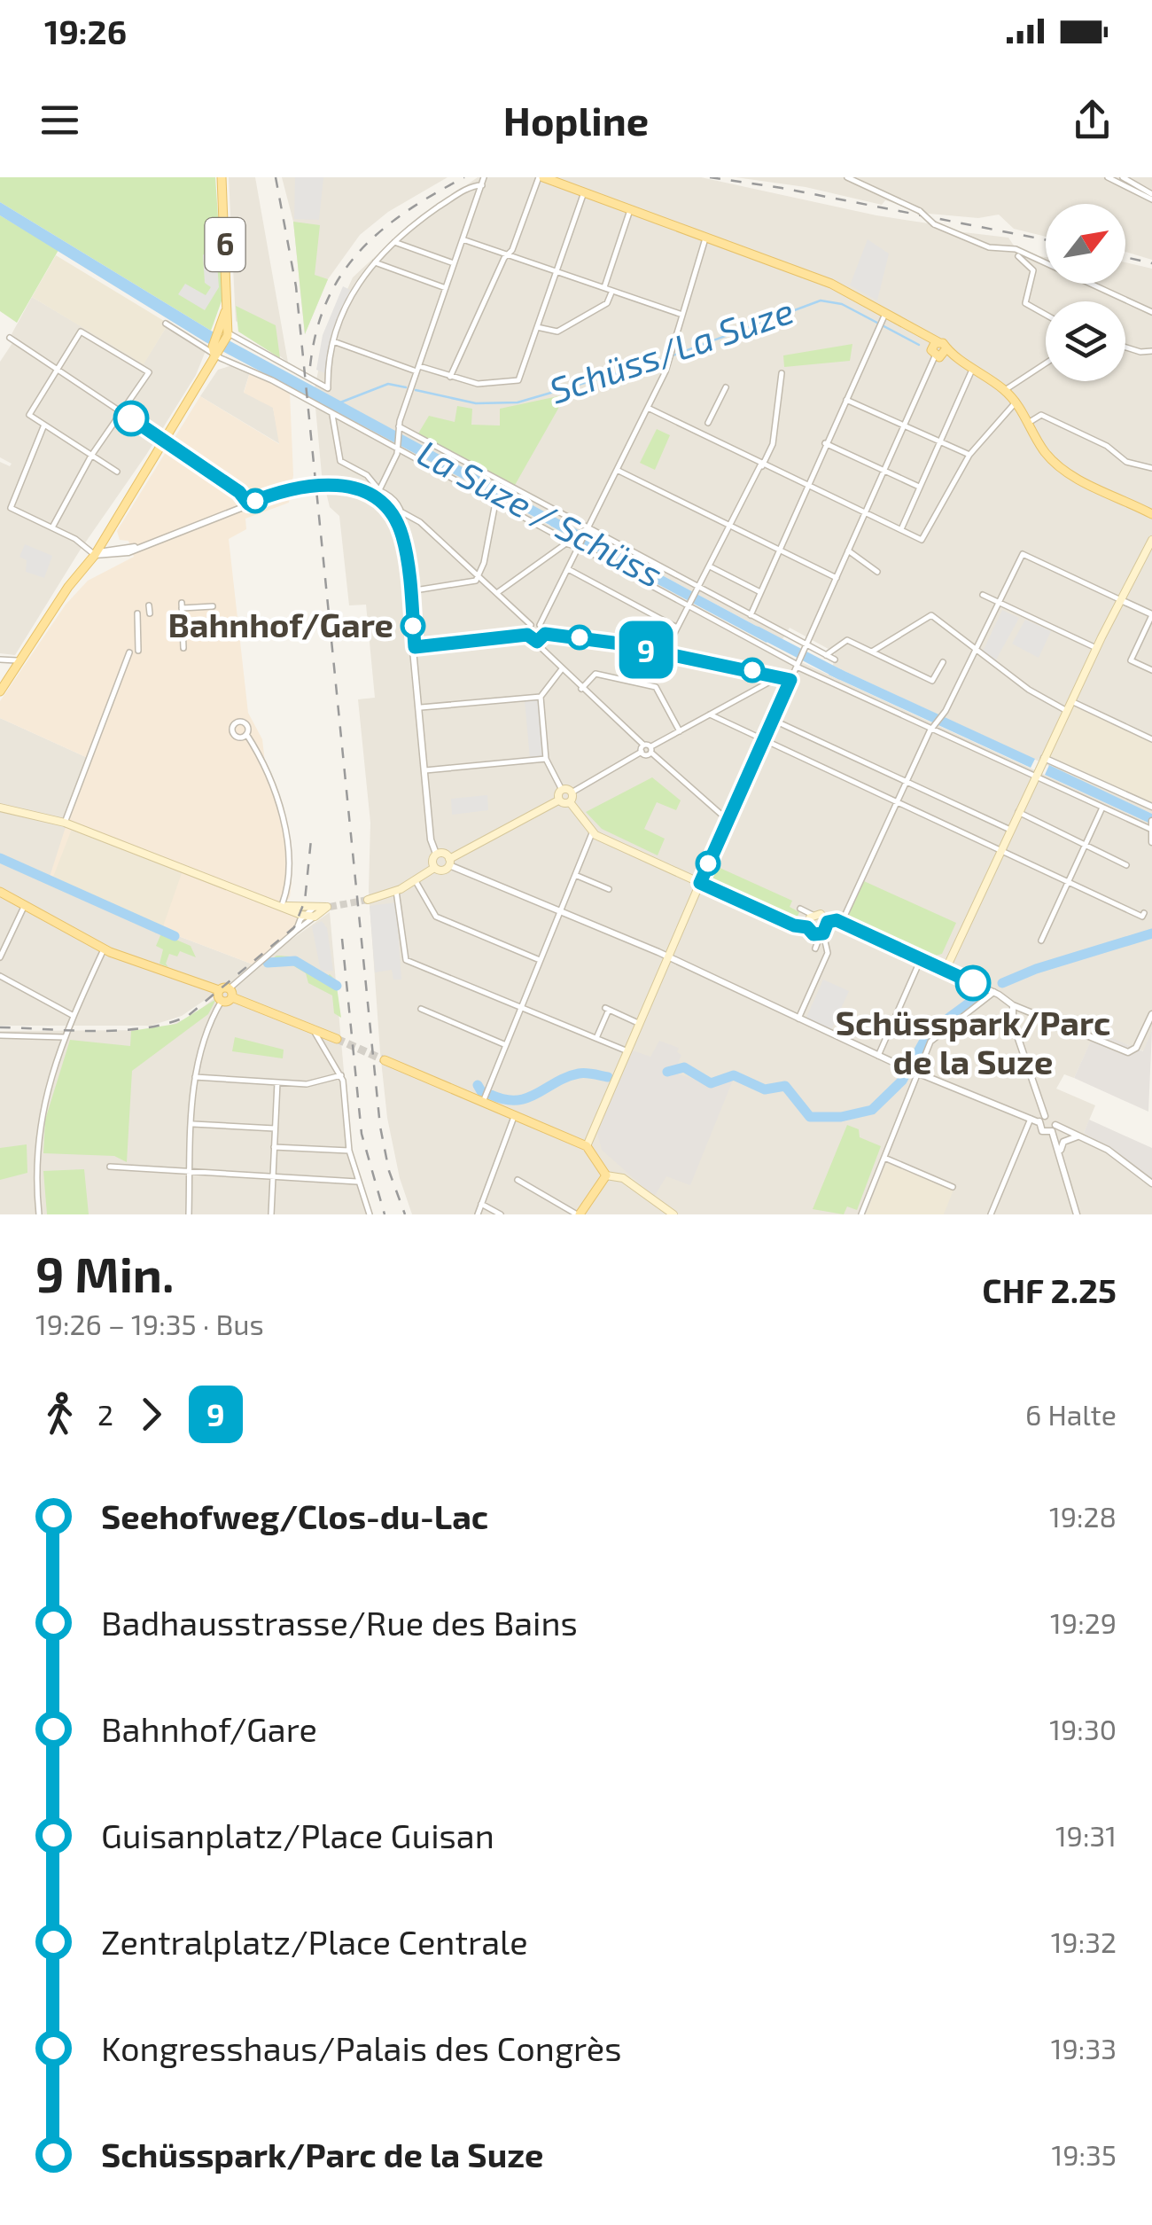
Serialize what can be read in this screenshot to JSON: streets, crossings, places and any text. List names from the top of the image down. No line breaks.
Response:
{"streets":{"main road":["6"]},"water":["Schüss/La Suze","La Suze / Schüss"],"places":["Bahnhof/Gare","Schüsspark/Parc de la Suze"],"lines":["bus line 9"],"north":"top right","page":{"status":"19:26","header":"Hopline","on_map":"9","heading":["9 Min.","19:26 – 19:35 · Bus","CHF 2.25"],"legs":["2","9","6 Halte"],"list":[{"name":"Seehofweg/Clos-du-Lac","value":"19:28"},{"name":"Badhausstrasse/Rue des Bains","value":"19:29"},{"name":"Bahnhof/Gare","value":"19:30"},{"name":"Guisanplatz/Place Guisan","value":"19:31"},{"name":"Zentralplatz/Place Centrale","value":"19:32"},{"name":"Kongresshaus/Palais des Congrès","value":"19:33"},{"name":"Schüsspark/Parc de la Suze","value":"19:35"}]}}
